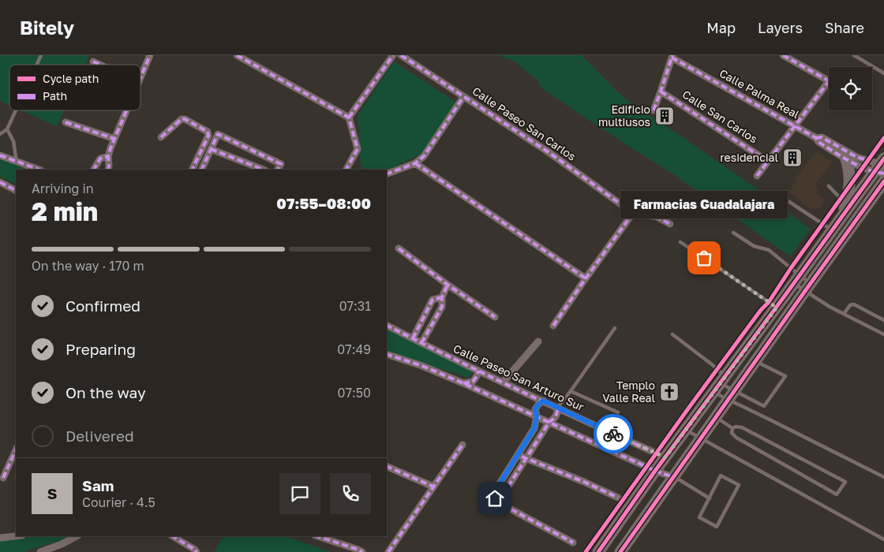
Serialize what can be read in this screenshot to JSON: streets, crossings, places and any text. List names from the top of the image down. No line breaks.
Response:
{"streets":{"street":["Calle Palma Real","Calle San Carlos","Calle Paseo San Carlos","Calle Paseo San Arturo Sur"]},"places":{"building":["Edificio multiusos","residencial"],"other":["Farmacias Guadalajara"],"church":["Templo Valle Real"]},"legend":["Cycle path","Path"],"page":{"header":"Bitely","nav":["Map","Layers","Share"],"heading":["2 min","Arriving in","07:55–08:00"],"panel":["Sam","Courier · 4.5"],"bubble":"Farmacias Guadalajara","bar":"On the way · 170 m","list":[["Confirmed","07:31"],["Preparing","07:49"],["On the way","07:50"],"Delivered"],"round":"S"}}
